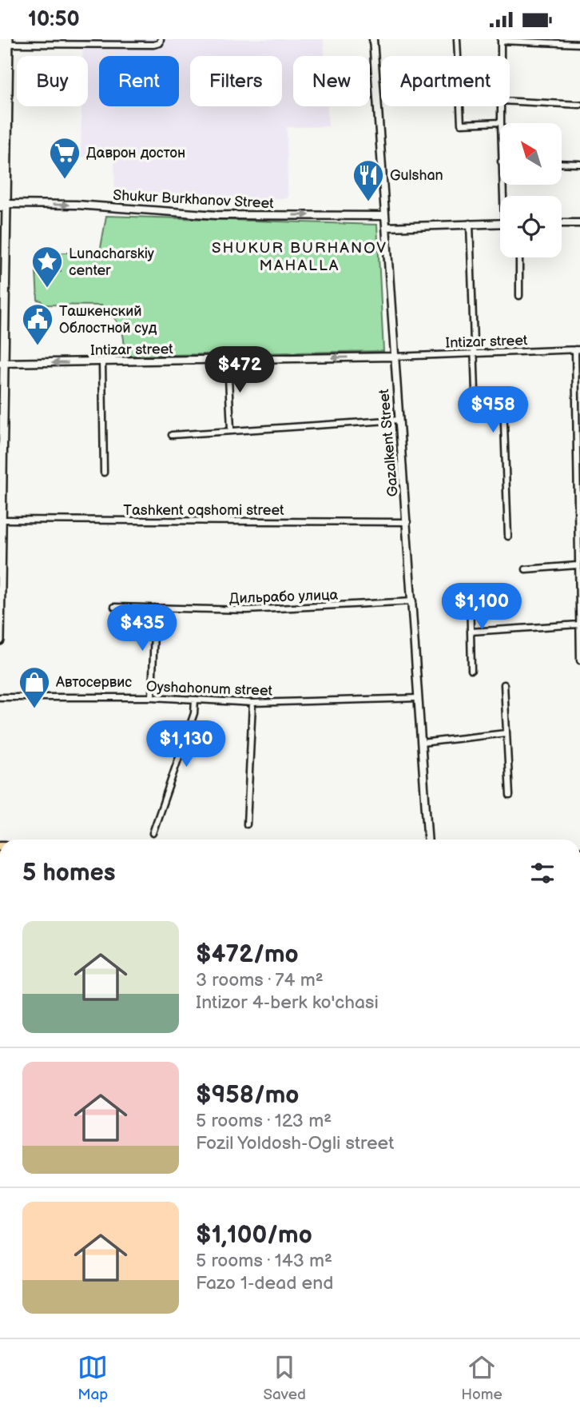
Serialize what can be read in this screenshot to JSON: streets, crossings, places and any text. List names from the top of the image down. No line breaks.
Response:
{"streets":{"street":["Shukur Burkhanov Street","Intizar street","Intizаr street","Gazalkent Street","Tаshkent oqshomi street","Дильрабо улица","Oyshahonum street"]},"crossings":[["Shukur Burkhanov Street","Gazalkent Street"],["Intizar street","Intizаr street"],["Intizar street","Gazalkent Street"],["Intizаr street","Gazalkent Street"],["Gazalkent Street","Tаshkent oqshomi street"],["Gazalkent Street","Дильрабо улица"],["Gazalkent Street","Oyshahonum street"]],"one_way":["Shukur Burkhanov Street","Intizаr street"],"districts":["SHUKUR BURHANOV MAHALLA"],"places":{"supermarket":["Даврон достон"],"restaurant":["Gulshan"],"place":["Lunacharskiy center"],"public building":["Ташкенский Облостной суд"],"shop":["Автосервис"]},"north":"top left","page":{"status":"10:50","chip":["Buy","Rent","Filters","New","Apartment"],"price":["$472","$958","$1,100","$435","$1,130"],"heading":"5 homes","list":[{"name":"$472/mo","note":"3 rooms · 74 m² · Intizor 4-berk ko'chasi"},{"name":"$958/mo","note":"5 rooms · 123 m² · Fozil Yoldosh-Ogli street"},{"name":"$1,100/mo","note":"5 rooms · 143 m² · Fazo 1-dead end"}],"tabs":["Map","Saved","Home"]}}
